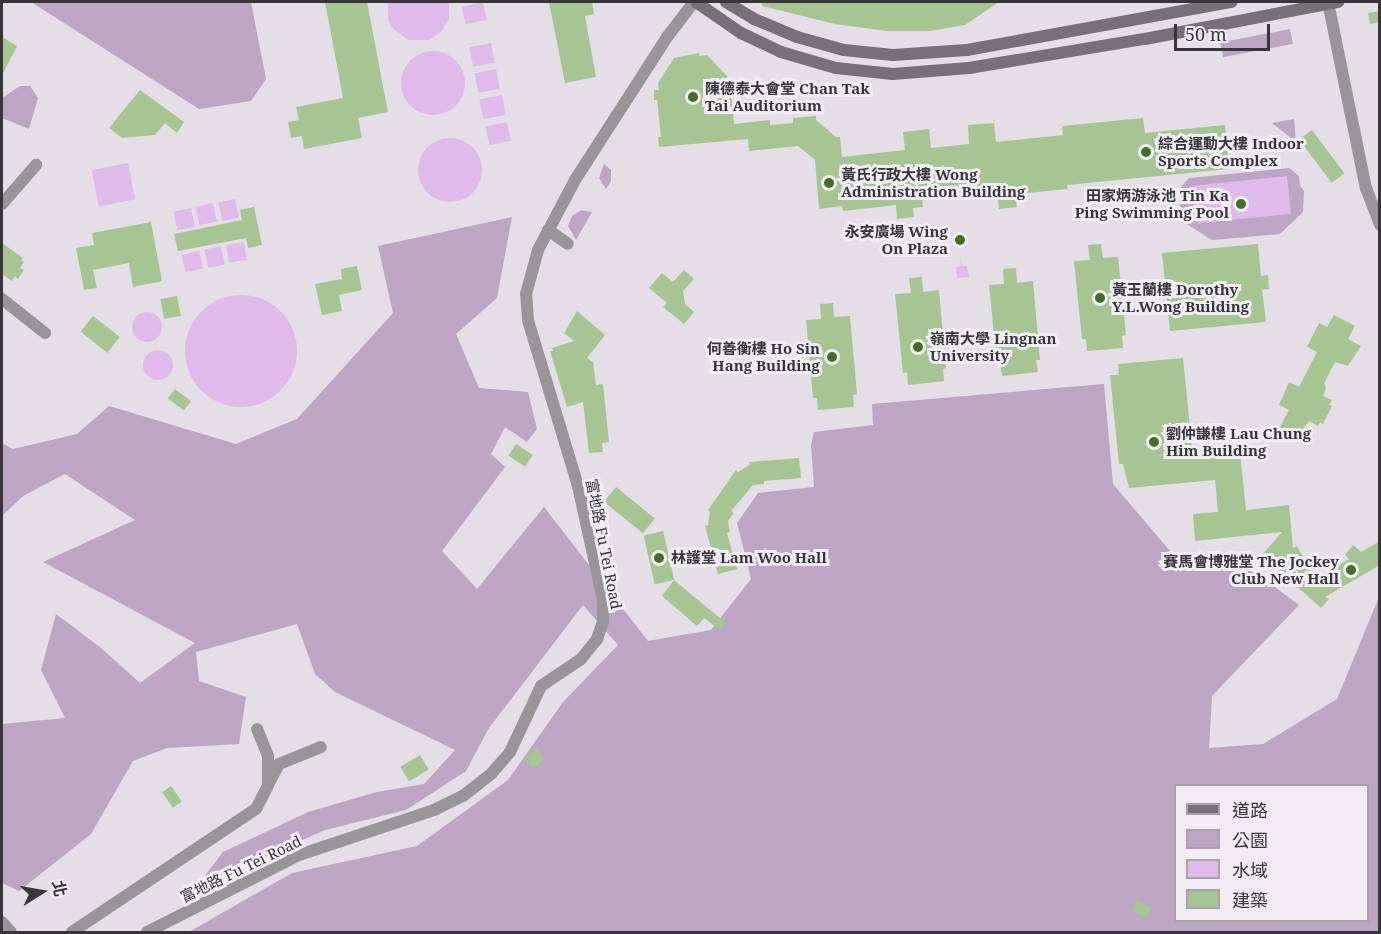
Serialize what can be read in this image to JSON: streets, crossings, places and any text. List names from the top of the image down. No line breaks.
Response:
{"streets":{"street":["富地路 Fu Tei Road"]},"places":["陳德泰大會堂 Chan Tak Tai Auditorium","綜合運動大樓 Indoor Sports Complex","黃氏行政大樓 Wong Administration Building","田家炳游泳池 Tin Ka Ping Swimming Pool","永安廣場 Wing On Plaza","黃玉蘭樓 Dorothy Y.L.Wong Building","嶺南大學 Lingnan University","何善衡樓 Ho Sin Hang Building","劉仲謙樓 Lau Chung Him Building","林護堂 Lam Woo Hall","賽馬會博雅堂 The Jockey Club New Hall"],"legend":["道路","公園","水域","建築"],"scale_bar":"50 m","north":"right"}
